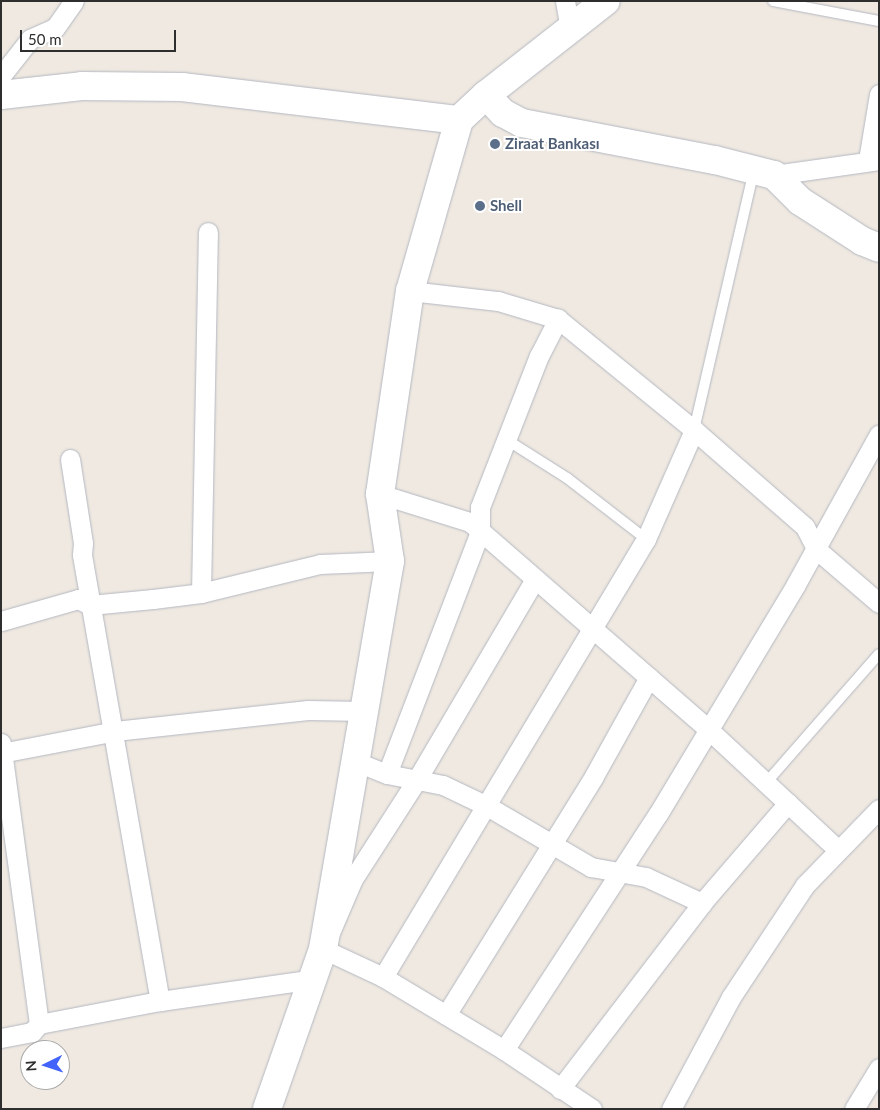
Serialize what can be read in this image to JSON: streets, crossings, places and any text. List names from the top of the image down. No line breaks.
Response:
{"places":["Ziraat Bankası","Shell"],"scale_bar":"50 m","north":"left"}
